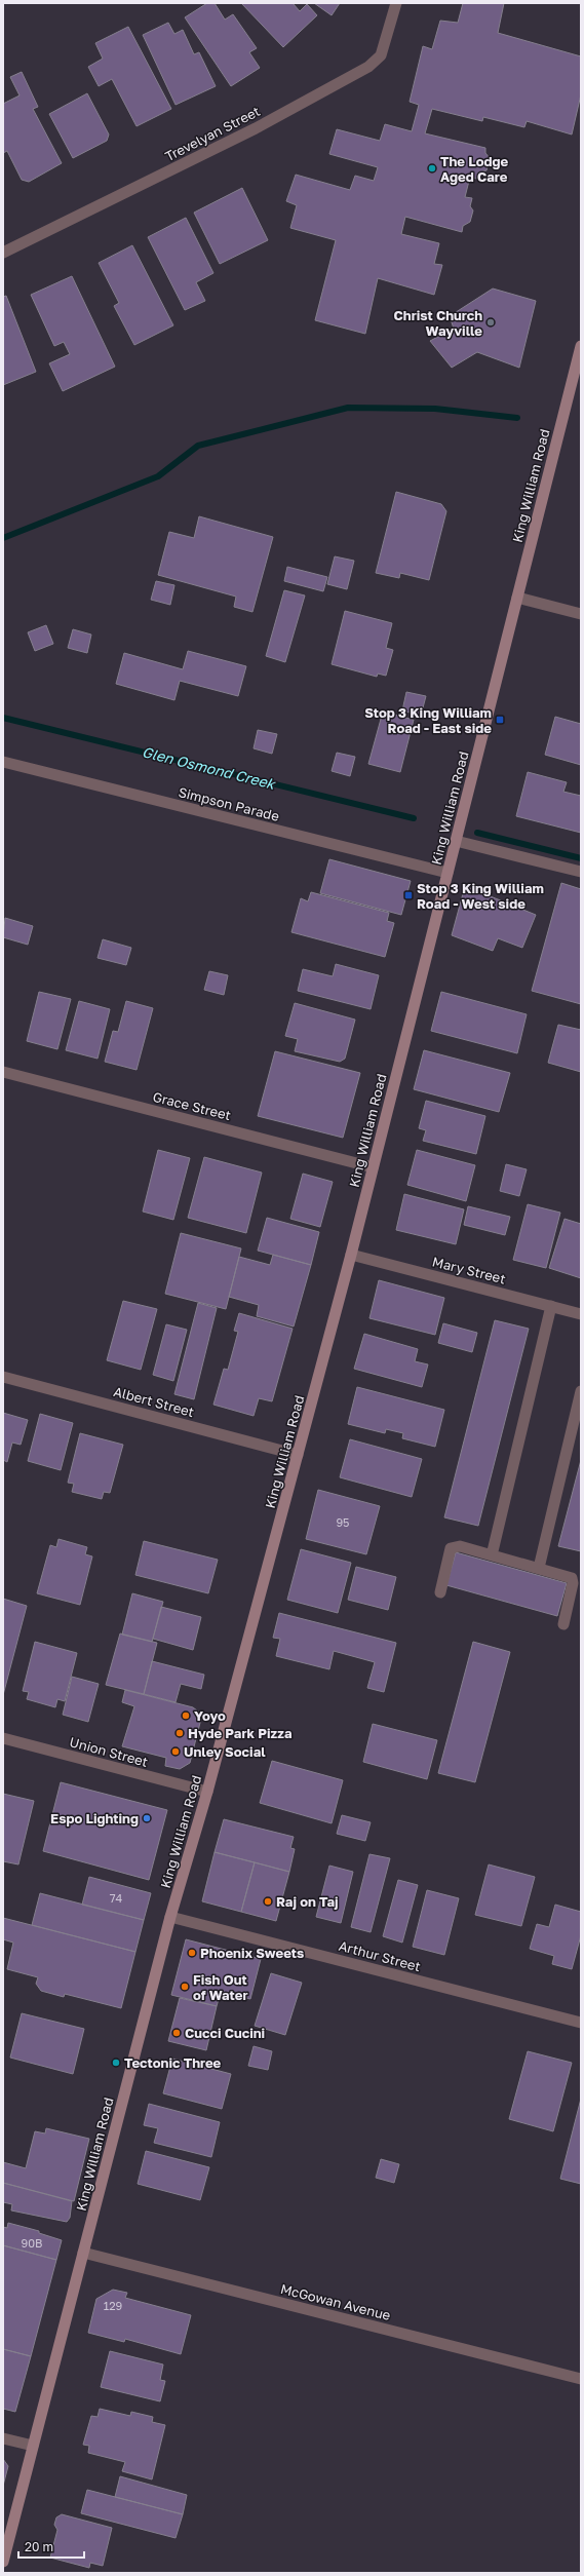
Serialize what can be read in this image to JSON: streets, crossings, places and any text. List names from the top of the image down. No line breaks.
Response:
{"streets":{"main road":["King William Road"],"street":["Trevelyan Street","Simpson Parade","Grace Street","Mary Street","Albert Street","Union Street","Arthur Street","McGowan Avenue"]},"crossings":[["King William Road","Simpson Parade"],["King William Road","Grace Street"],["King William Road","Mary Street"],["King William Road","Albert Street"],["King William Road","Union Street"],["King William Road","Arthur Street"],["King William Road","McGowan Avenue"]],"water":["Glen Osmond Creek"],"places":{"other":["The Lodge Aged Care","Christ Church Wayville","Yoyo","Hyde Park Pizza","Unley Social","Espo Lighting","Raj on Taj","Phoenix Sweets","Fish Out of Water","Cucci Cucini","Tectonic Three"],"transit":["Stop 3 King William Road - East side","Stop 3 King William Road - West side"]},"house_numbers":["95","74","90B","129"],"scale_bar":"20 m"}
